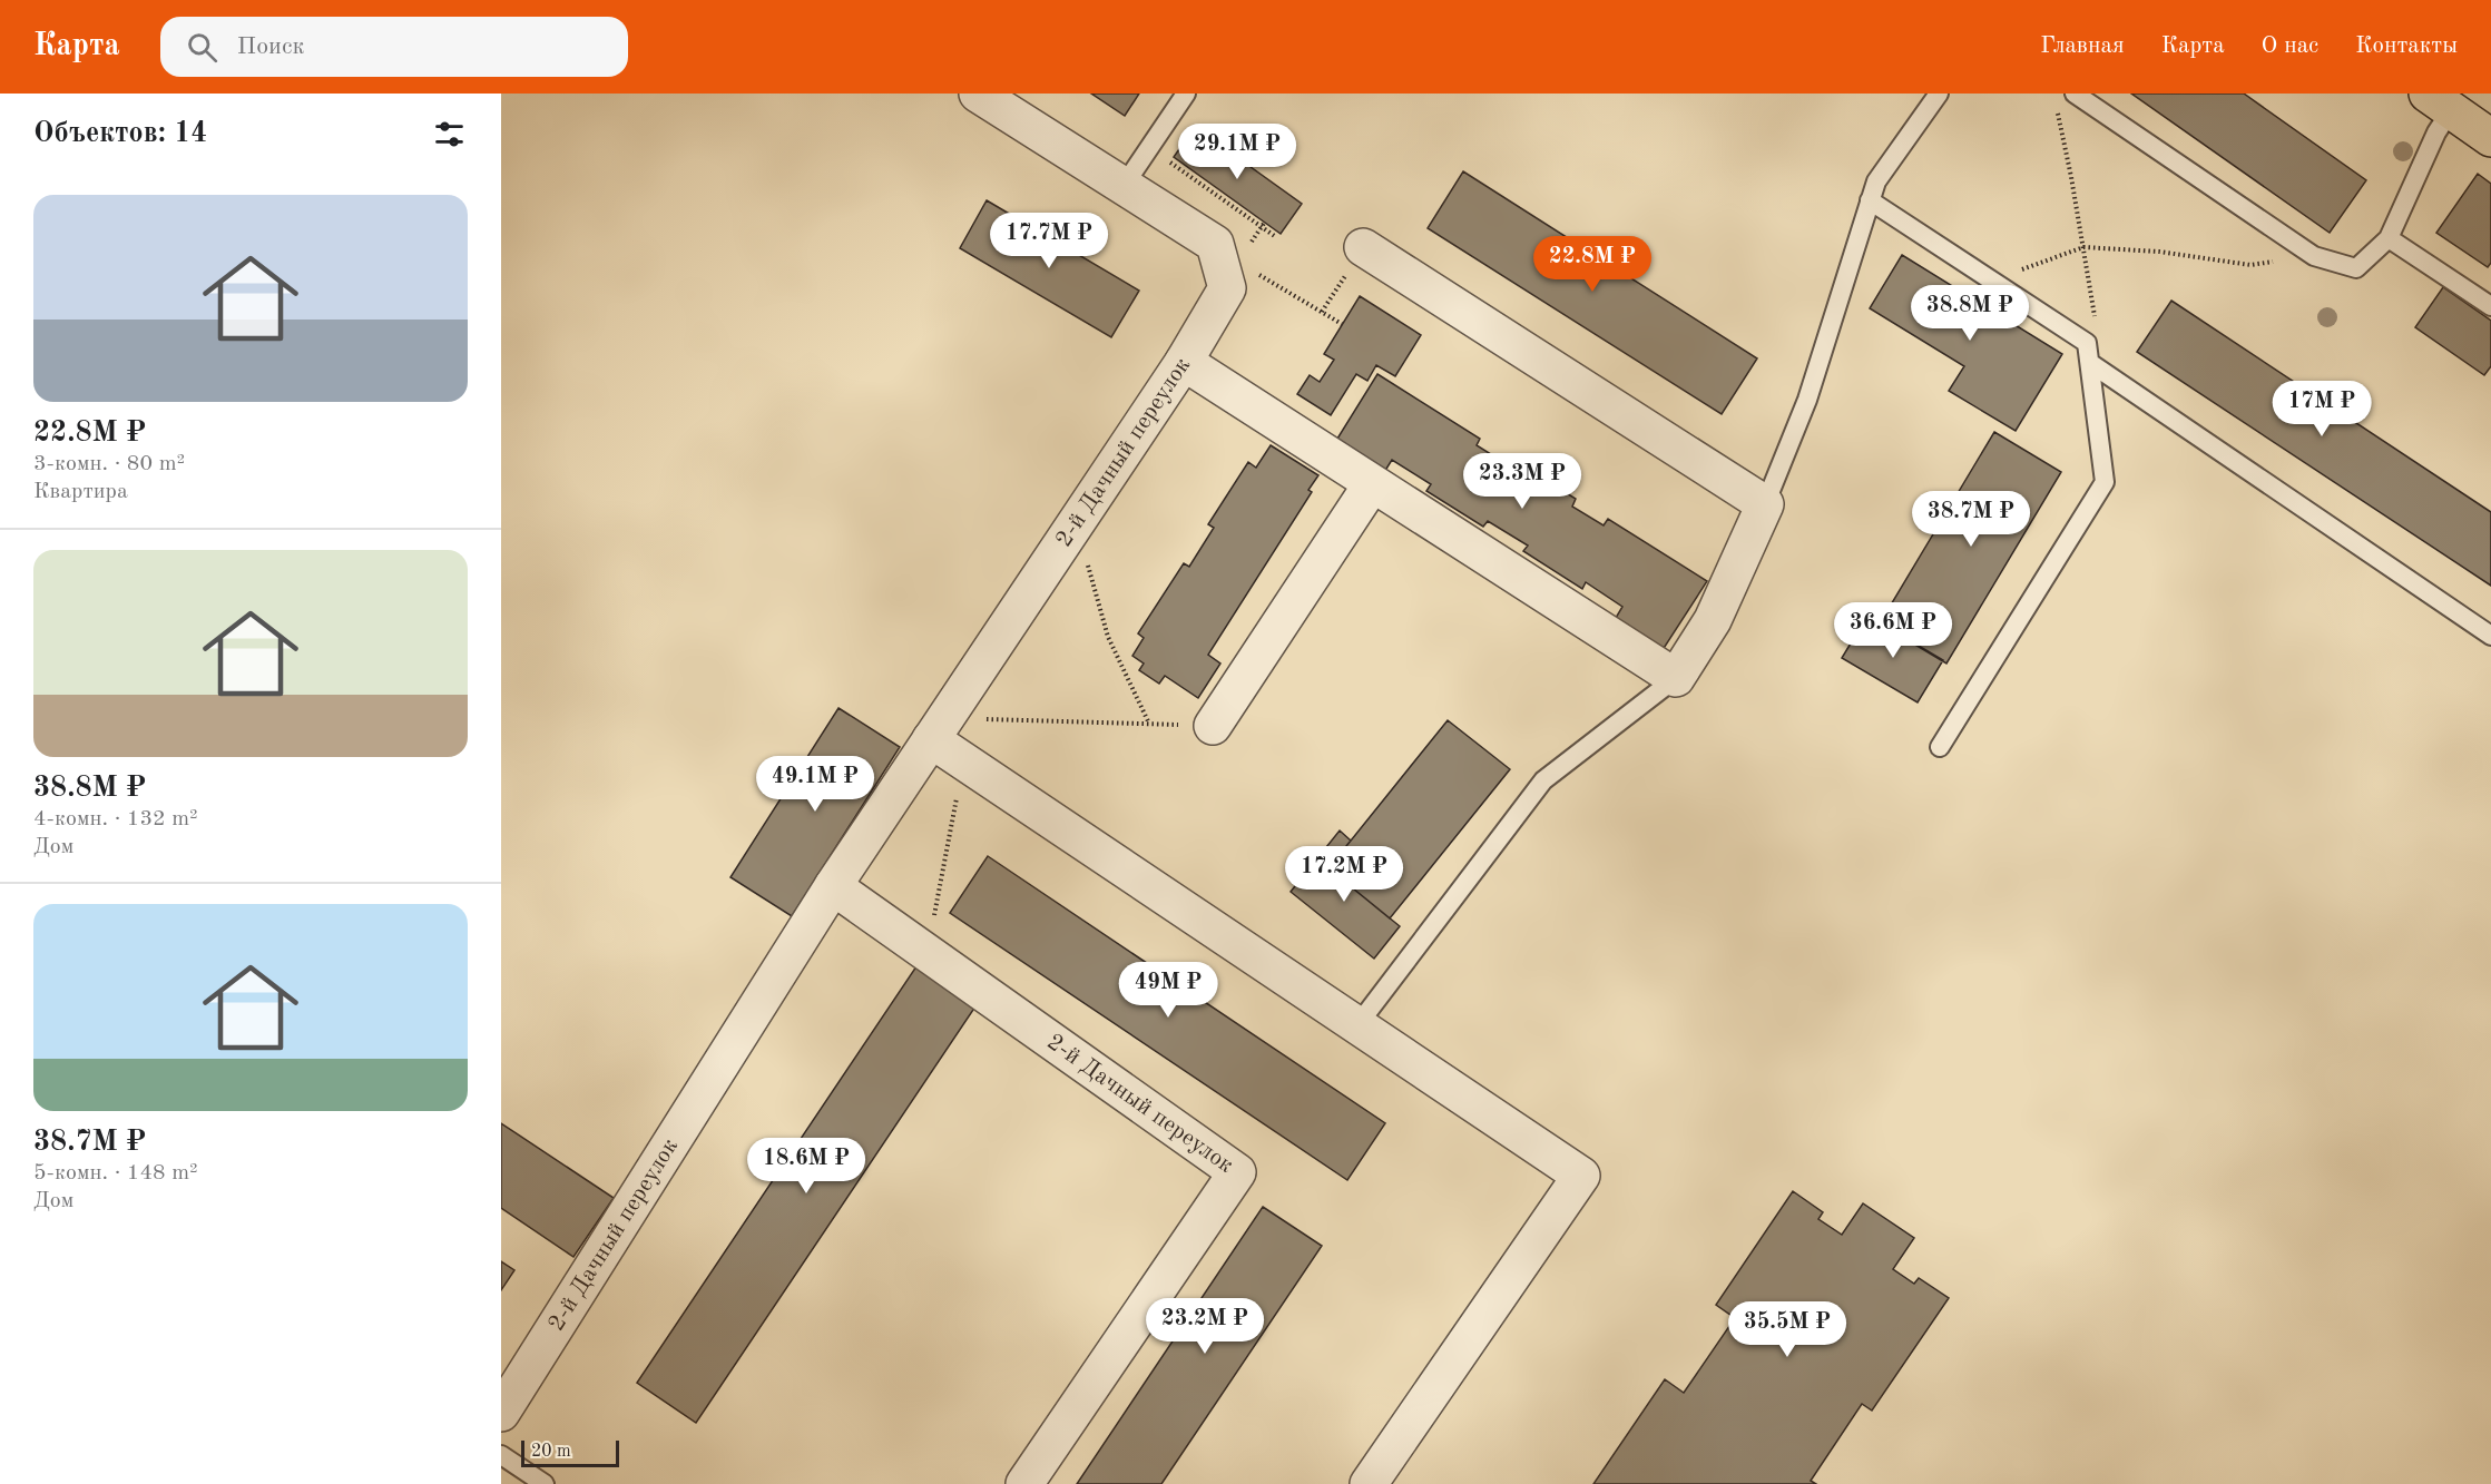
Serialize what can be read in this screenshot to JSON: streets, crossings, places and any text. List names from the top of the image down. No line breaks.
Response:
{"streets":{"street":["2-й Дачный переулок"]},"scale_bar":"20 m","page":{"header":"Карта","search":"Поиск","nav":["Главная","Карта","О нас","Контакты"],"heading":"Объектов: 14","price":["29.1M ₽","17.7M ₽","22.8M ₽","38.8M ₽","17M ₽","23.3M ₽","38.7M ₽","36.6M ₽","49.1M ₽","17.2M ₽","49M ₽","18.6M ₽","23.2M ₽","35.5M ₽"],"list":[{"name":"22.8M ₽","note":"3-комн. · 80 m² · Квартира"},{"name":"38.8M ₽","note":"4-комн. · 132 m² · Дом"},{"name":"38.7M ₽","note":"5-комн. · 148 m² · Дом"}],"scale":"20 m"}}
